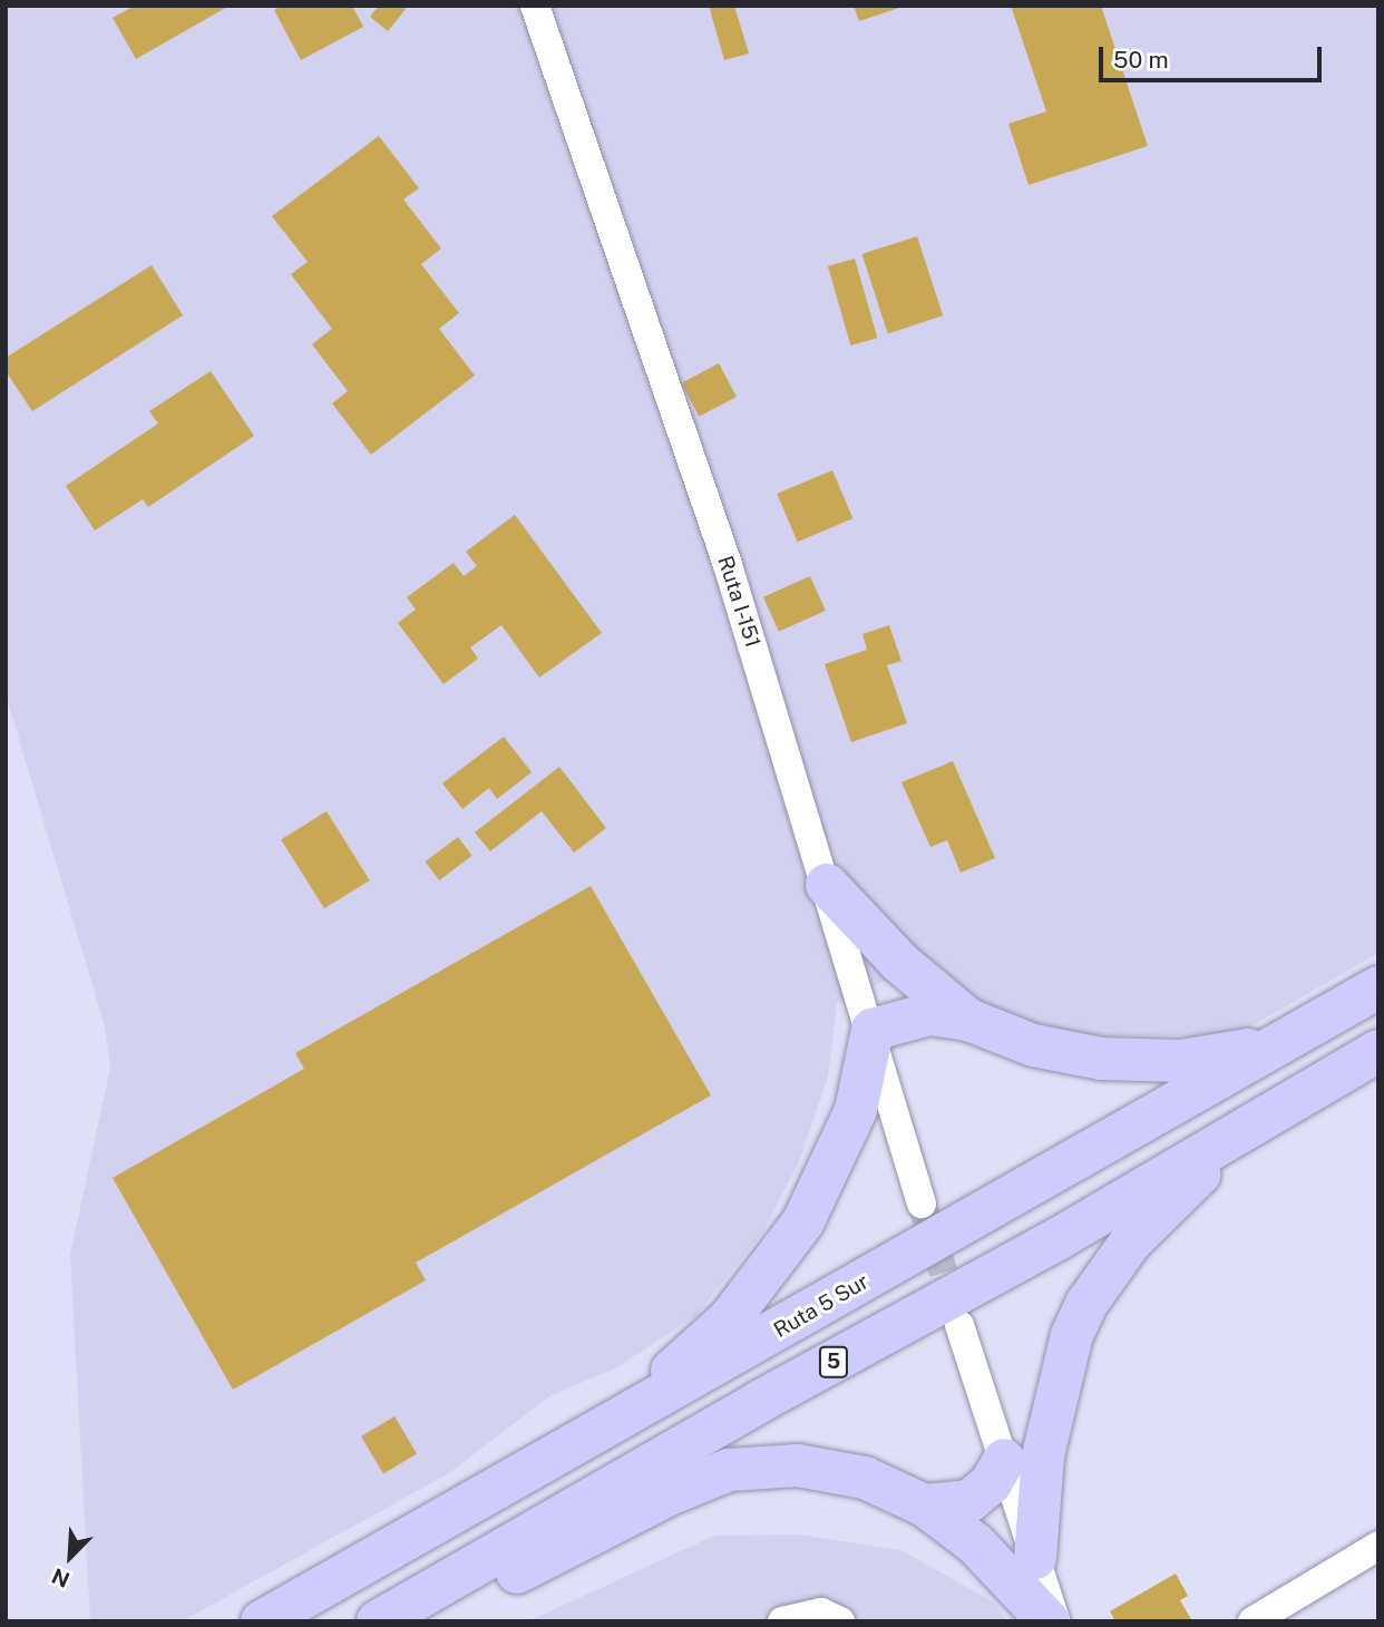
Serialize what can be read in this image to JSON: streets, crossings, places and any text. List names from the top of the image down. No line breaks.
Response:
{"streets":{"highway":["Ruta 5 Sur","5"],"street":["Ruta I-151"]},"scale_bar":"50 m","north":"bottom left"}
